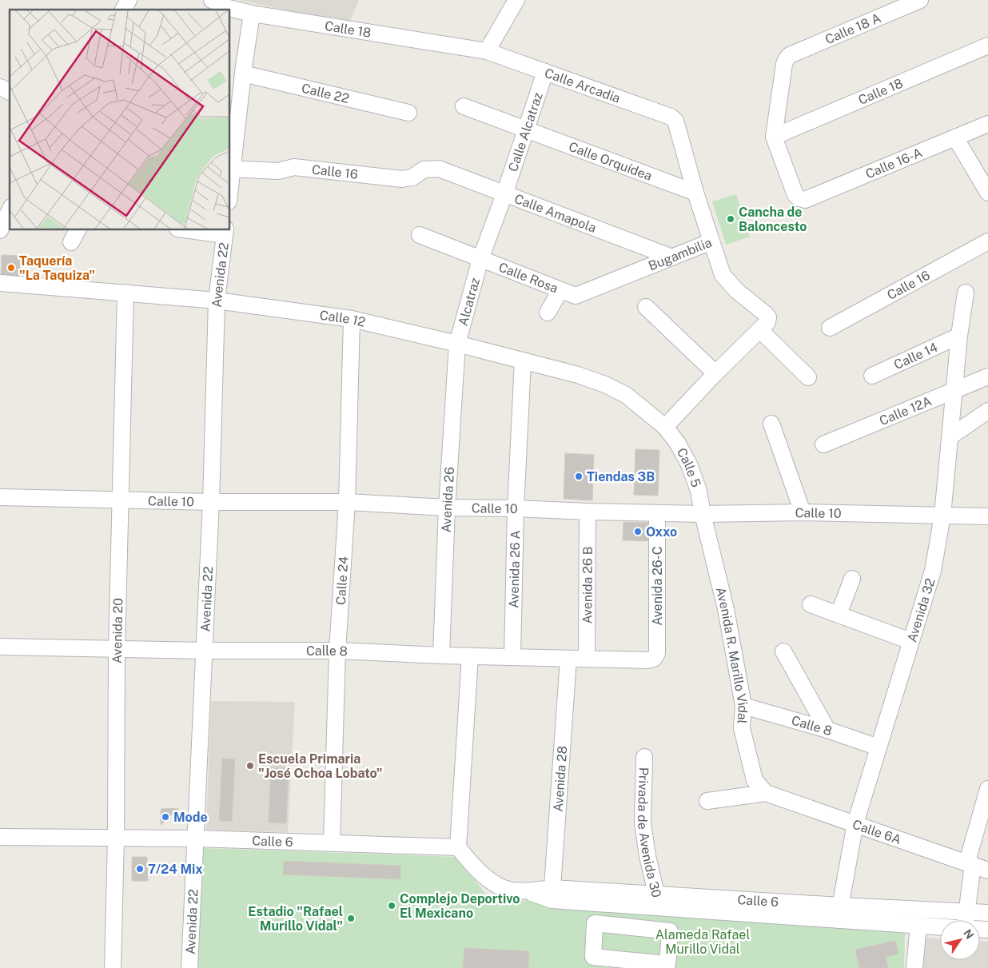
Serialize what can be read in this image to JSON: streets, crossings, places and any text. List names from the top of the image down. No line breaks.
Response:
{"streets":{"street":["Calle 18","Calle 18 A","Calle Arcadia","Calle 22","Calle Alcatraz","Calle Orquídea","Calle 16-A","Calle 16","Calle Amapola","Bugambilia","Avenida 22","Calle Rosa","Alcatraz","Calle 12","Calle 14","Calle 12A","Calle 5","Avenida 26","Calle 10","Avenida 26 A","Calle 24","Avenida 26 B","Avenida 26-C","Avenida 32","Avenida 20","Calle 8","Avenida R. Marillo Vidal","Avenida 28","Calle 6A","Privada de Avenida 30","Calle 6"]},"crossings":[["Calle 18","Calle 18 A"],["Calle 18","Calle Arcadia"],["Calle 18","Calle 16-A"],["Calle 18 A","Calle 16-A"],["Calle Arcadia","Calle Alcatraz"],["Calle Arcadia","Bugambilia"],["Calle Alcatraz","Calle Orquídea"],["Calle Alcatraz","Calle Amapola"],["Calle Alcatraz","Calle Rosa"],["Calle Alcatraz","Alcatraz"],["Calle Orquídea","Bugambilia"],["Calle 16","Calle Amapola"],["Calle Amapola","Bugambilia"],["Bugambilia","Calle Rosa"],["Avenida 22","Calle 12"],["Avenida 22","Calle 10"],["Avenida 22","Calle 8"],["Avenida 22","Calle 6"],["Calle Rosa","Alcatraz"],["Alcatraz","Calle 12"],["Alcatraz","Avenida 26"],["Calle 12","Calle 5"],["Calle 12","Avenida 26"],["Calle 12","Avenida 26 A"],["Calle 12","Calle 24"],["Calle 12","Avenida 20"],["Calle 14","Avenida 32"],["Calle 12A","Avenida 32"],["Calle 5","Calle 10"],["Calle 5","Avenida R. Marillo Vidal"],["Avenida 26","Calle 10"],["Avenida 26","Calle 8"],["Calle 10","Avenida 26 A"],["Calle 10","Calle 24"],["Calle 10","Avenida 26 B"],["Calle 10","Avenida 26-C"],["Calle 10","Avenida 32"],["Calle 10","Avenida 20"],["Calle 10","Avenida R. Marillo Vidal"],["Avenida 26 A","Calle 8"],["Calle 24","Calle 8"],["Calle 24","Calle 6"],["Avenida 26 B","Calle 8"],["Avenida 26-C","Calle 8"],["Avenida 32","Calle 8"],["Avenida 32","Calle 6A"],["Avenida 32","Calle 6"],["Avenida 20","Calle 8"],["Avenida 20","Calle 6"],["Calle 8","Avenida R. Marillo Vidal"],["Calle 8","Avenida 28"],["Avenida R. Marillo Vidal","Calle 6A"],["Avenida 28","Calle 6"],["Privada de Avenida 30","Calle 6"]],"parks":["Alameda Rafael Murillo Vidal"],"places":["Cancha de Baloncesto","Taquería \"La Taquiza\"","Tiendas 3B","Oxxo","Escuela Primaria \"José Ochoa Lobato\"","Mode","7/24 Mix","Complejo Deportivo El Mexicano","Estadio \"Rafael Murillo Vidal\""],"north":"top right"}
